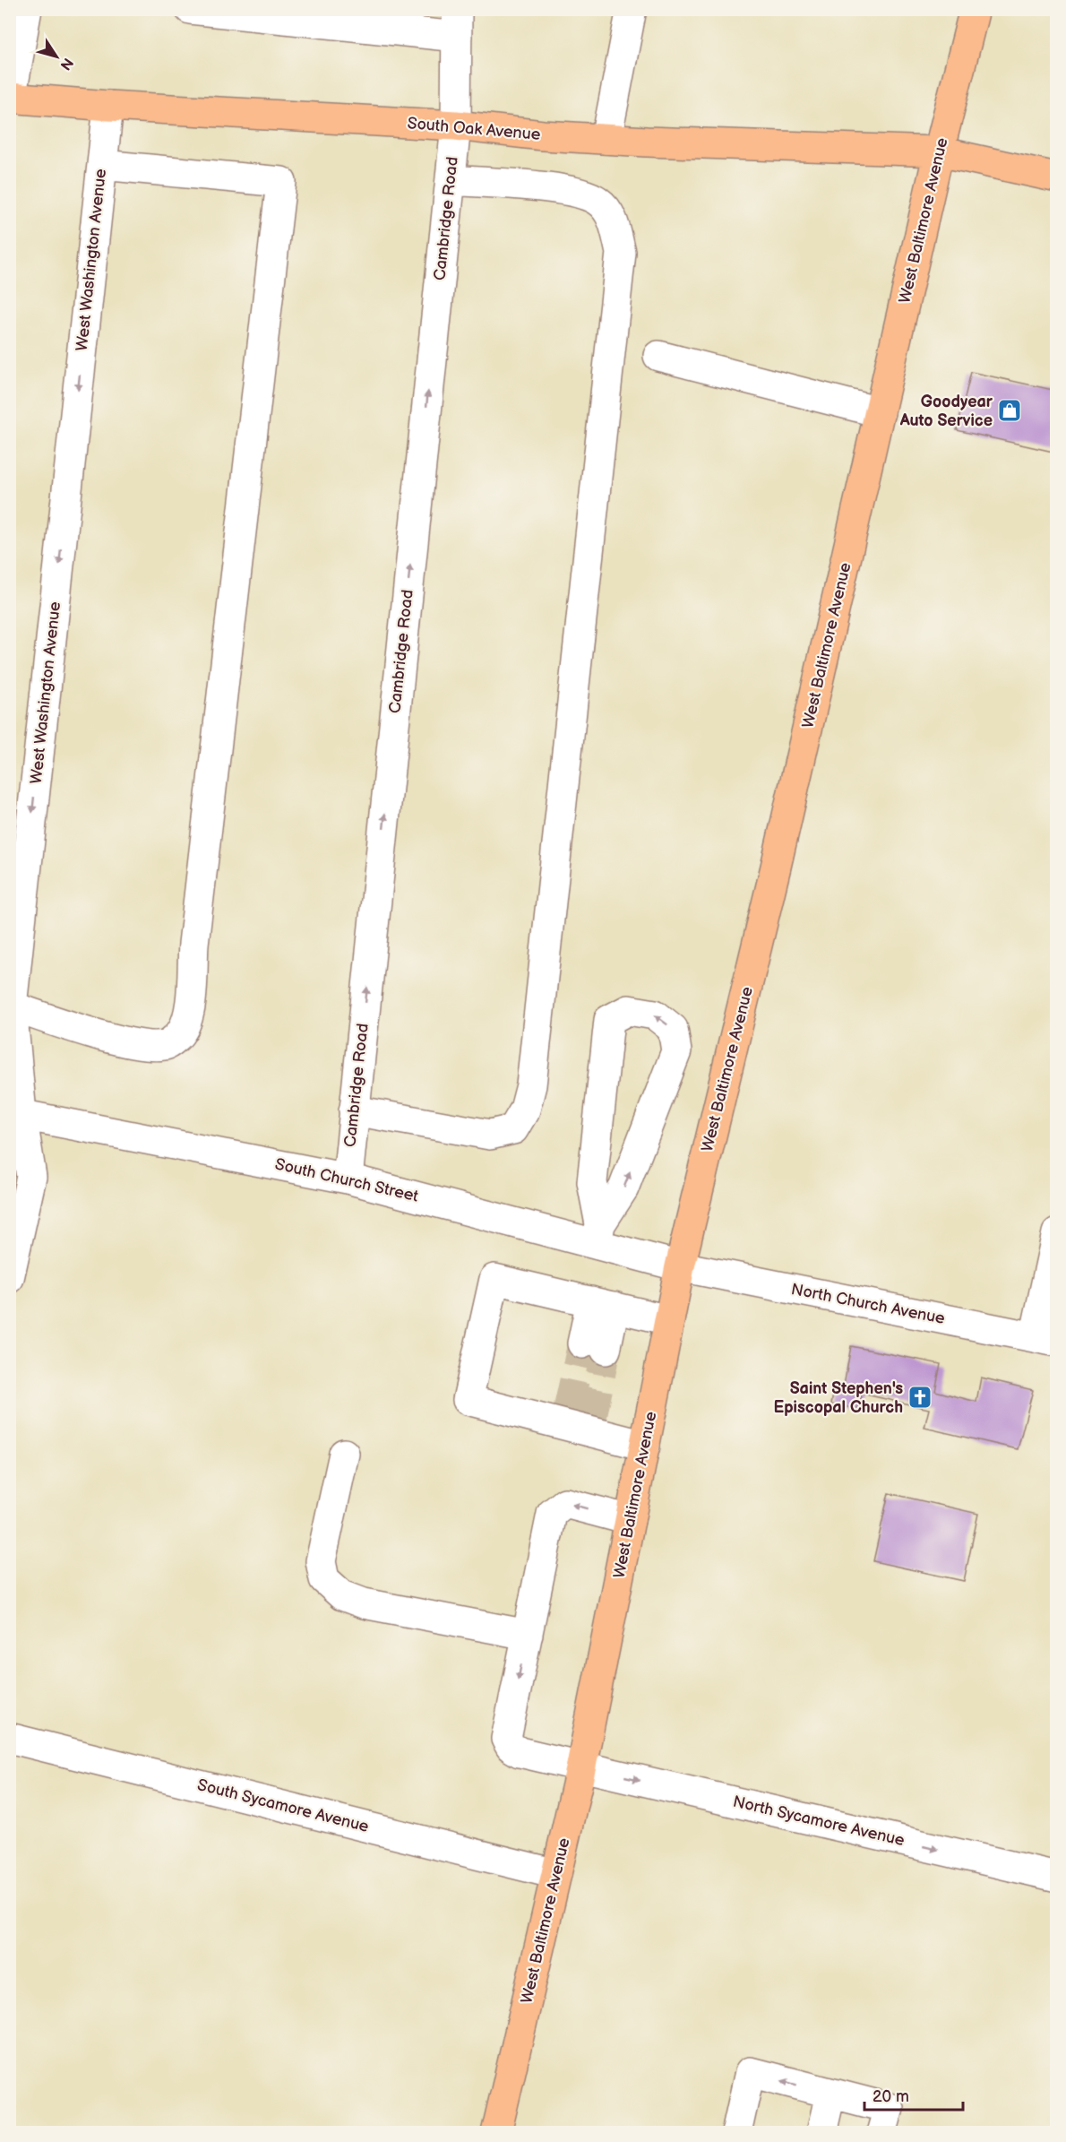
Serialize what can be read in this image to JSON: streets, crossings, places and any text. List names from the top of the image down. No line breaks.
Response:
{"streets":{"main road":["South Oak Avenue","West Baltimore Avenue"],"street":["Cambridge Road","West Washington Avenue","South Church Street","North Church Avenue","South Sycamore Avenue","North Sycamore Avenue"]},"crossings":[["South Oak Avenue","Cambridge Road"],["South Oak Avenue","West Baltimore Avenue"],["South Oak Avenue","West Washington Avenue"],["Cambridge Road","South Church Street"],["West Baltimore Avenue","South Church Street"],["West Baltimore Avenue","North Church Avenue"],["West Baltimore Avenue","South Sycamore Avenue"],["West Baltimore Avenue","North Sycamore Avenue"],["West Washington Avenue","South Church Street"],["South Church Street","North Church Avenue"]],"one_way":["Cambridge Road","West Washington Avenue","North Sycamore Avenue"],"places":{"shop":["Goodyear Auto Service"],"church":["Saint Stephen's Episcopal Church"]},"scale_bar":"20 m","north":"bottom right"}
